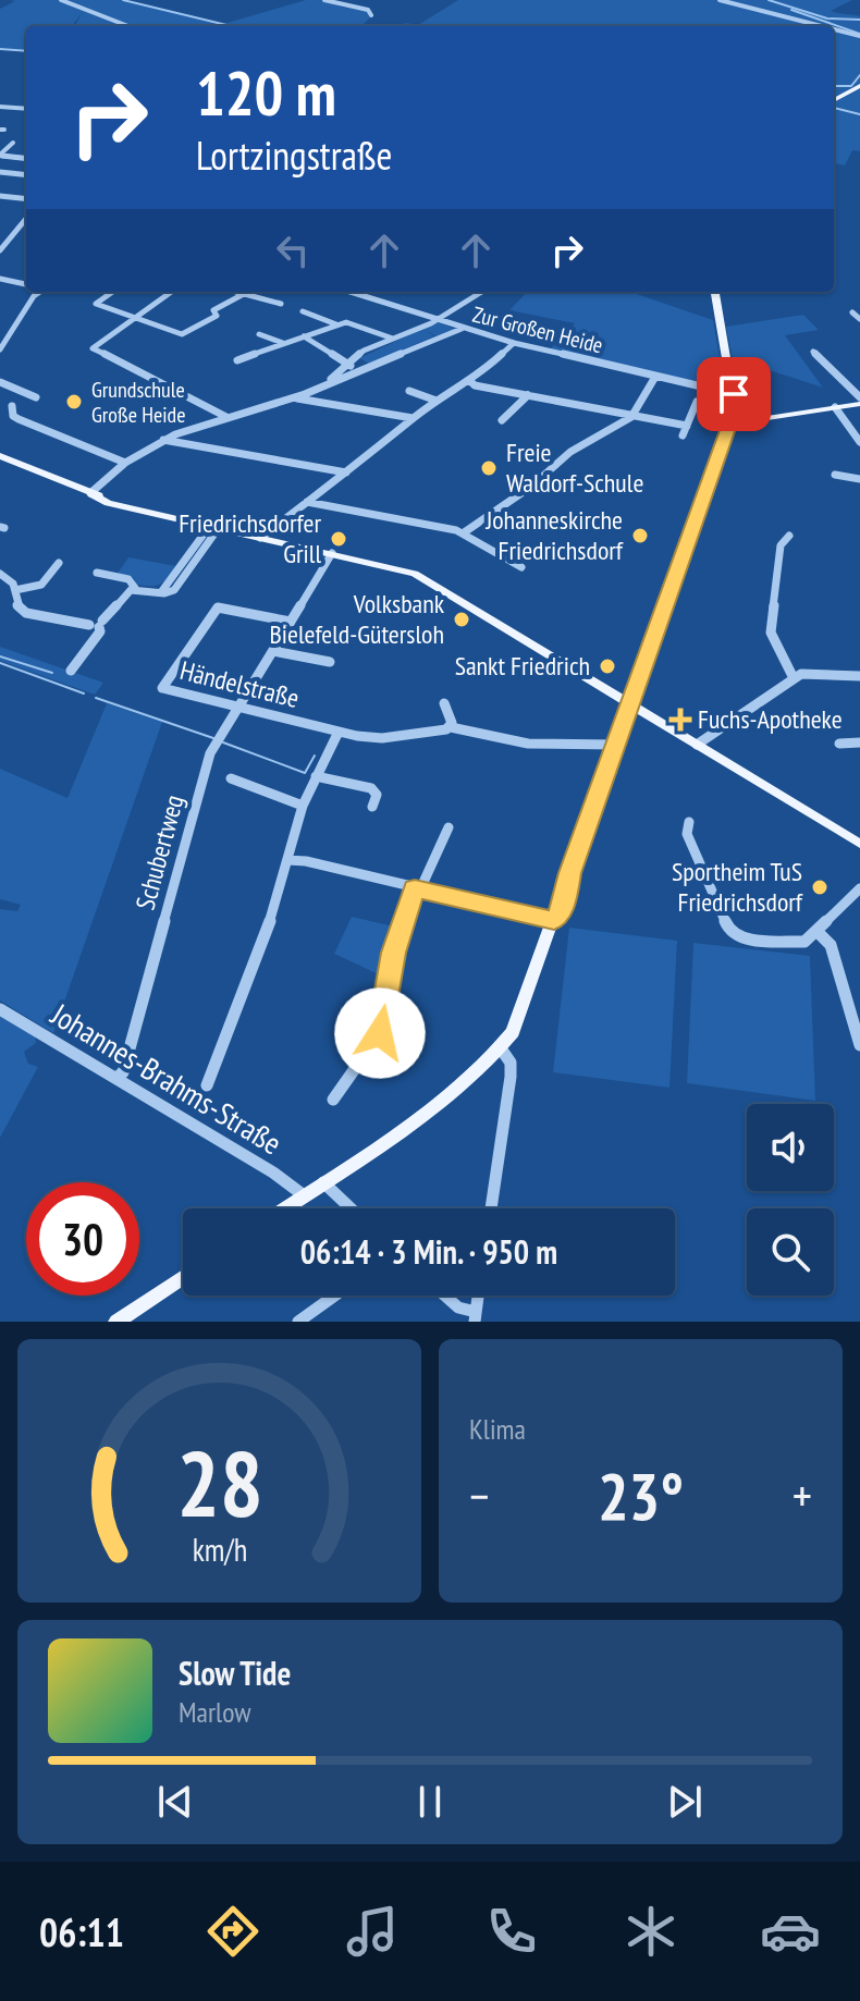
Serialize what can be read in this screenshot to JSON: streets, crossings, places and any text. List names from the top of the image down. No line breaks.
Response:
{"streets":{"street":["Zur Großen Heide","Händelstraße","Schubertweg","Johannes-Brahms-Straße"]},"crossings":[["Händelstraße","Schubertweg"],["Schubertweg","Johannes-Brahms-Straße"]],"places":{"other":["Grundschule Große Heide","Freie Waldorf-Schule","Johanneskirche Friedrichsdorf","Friedrichsdorfer Grill","Volksbank Bielefeld-Gütersloh","Sankt Friedrich","Sportheim TuS Friedrichsdorf"],"health":["Fuchs-Apotheke"]},"page":{"turn":["120 m","Lortzingstraße"],"limit":"30","trip":"06:14 · 3 Min. · 950 m","tile":"Klima","heat":["−","23°","+"],"song":["Slow Tide","Marlow"],"tabs":"06:11","gauge":["28","km/h"]}}
